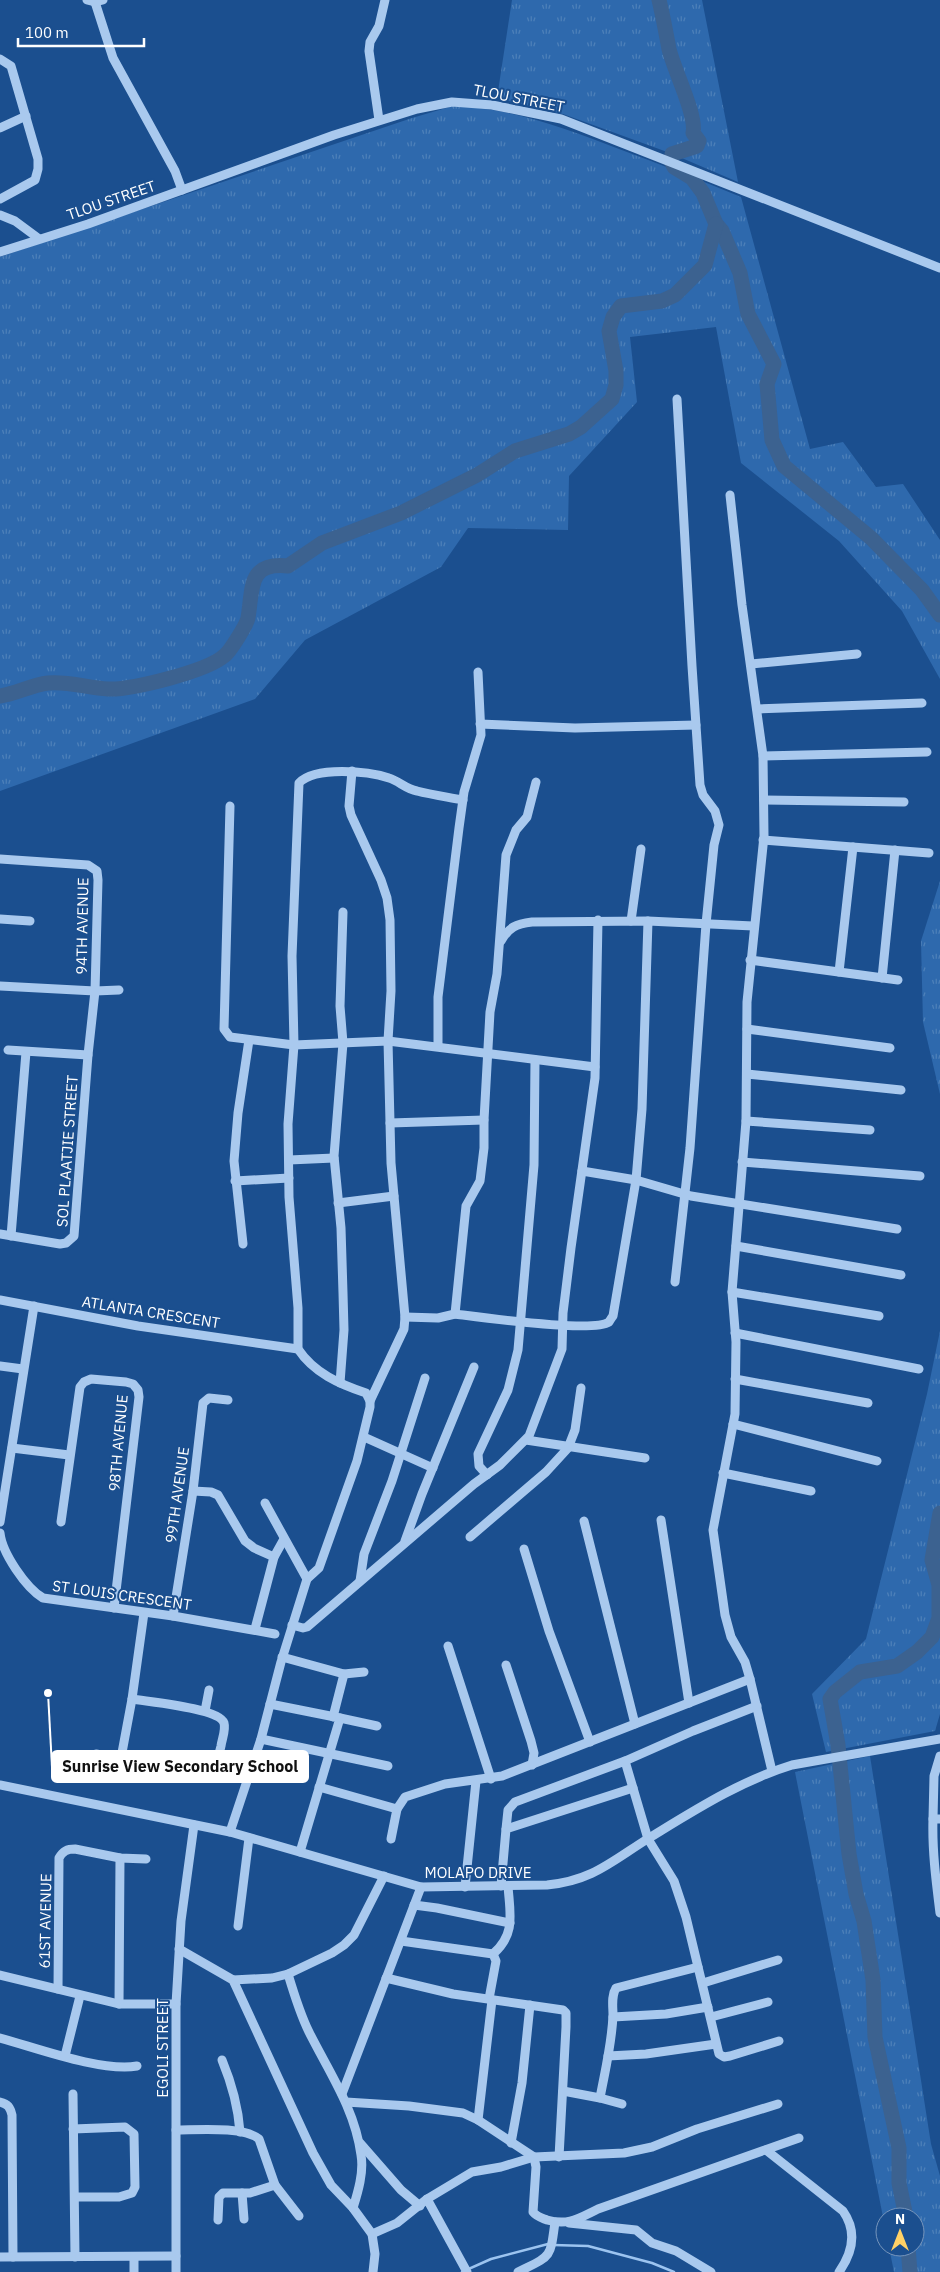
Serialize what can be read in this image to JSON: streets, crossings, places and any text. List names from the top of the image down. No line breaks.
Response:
{"streets":{"street":["TLOU STREET","94TH AVENUE","SOL PLAATJIE STREET","ATLANTA CRESCENT","98TH AVENUE","99TH AVENUE","ST LOUIS CRESCENT","MOLAPO DRIVE","61ST AVENUE","EGOLI STREET"]},"crossings":[["94TH AVENUE","SOL PLAATJIE STREET"],["98TH AVENUE","ST LOUIS CRESCENT"],["99TH AVENUE","ST LOUIS CRESCENT"],["MOLAPO DRIVE","EGOLI STREET"]],"places":["Sunrise View Secondary School"],"scale_bar":"100 m","north":"top"}
